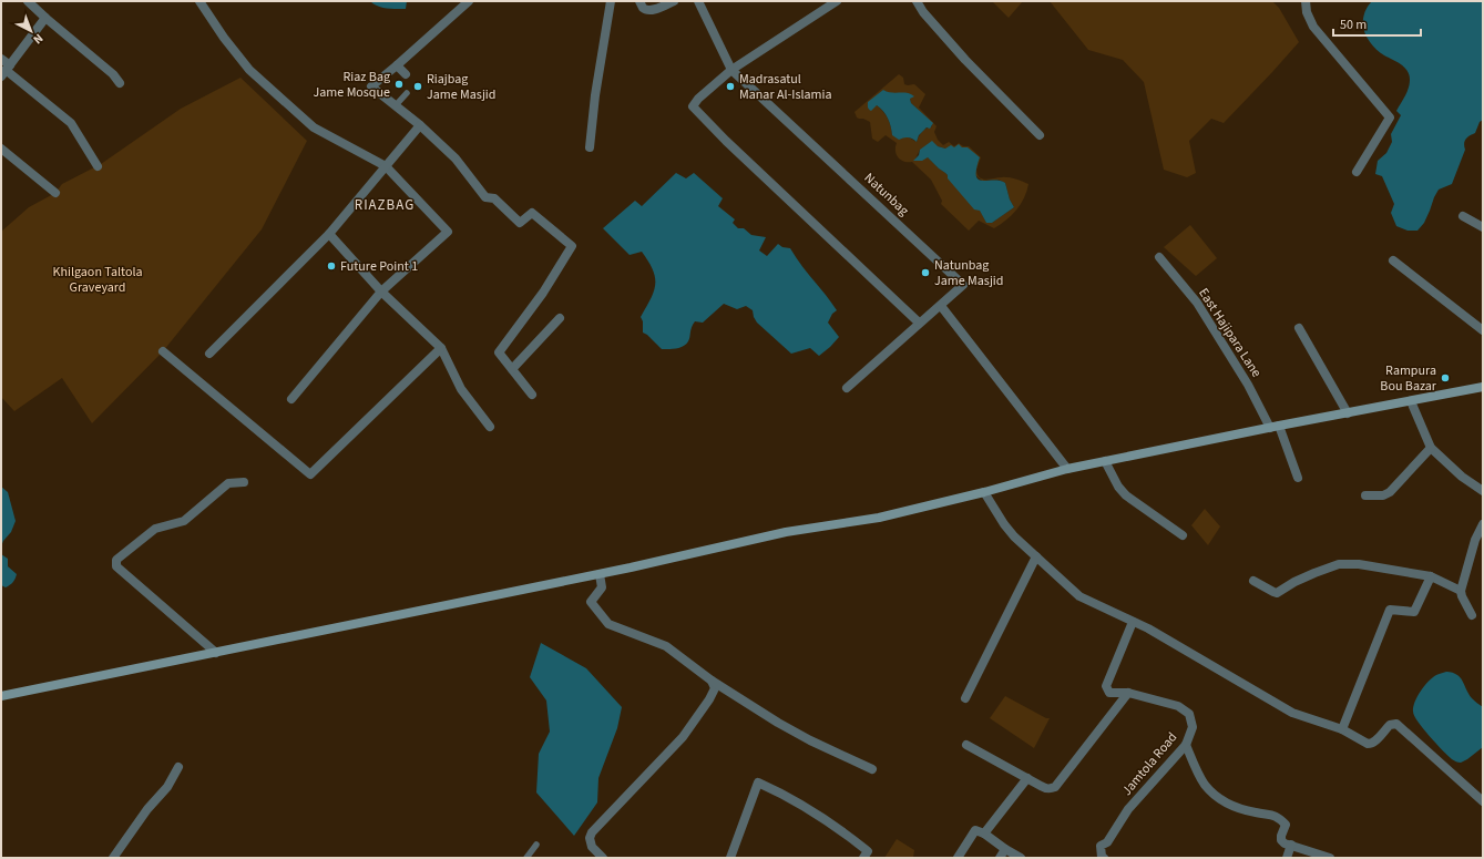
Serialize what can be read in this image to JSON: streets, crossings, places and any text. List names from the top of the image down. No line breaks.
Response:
{"streets":{"street":["Natunbag","East Hajipara Lane","Jamtola Road"]},"districts":["RIAZBAG"],"parks":["Khilgaon Taltola Graveyard"],"places":["Riaz Bag Jame Mosque","Riajbag Jame Masjid","Madrasatul Manar Al-Islamia","Future Point 1","Natunbag Jame Masjid","Rampura Bou Bazar"],"scale_bar":"50 m","north":"bottom right"}
